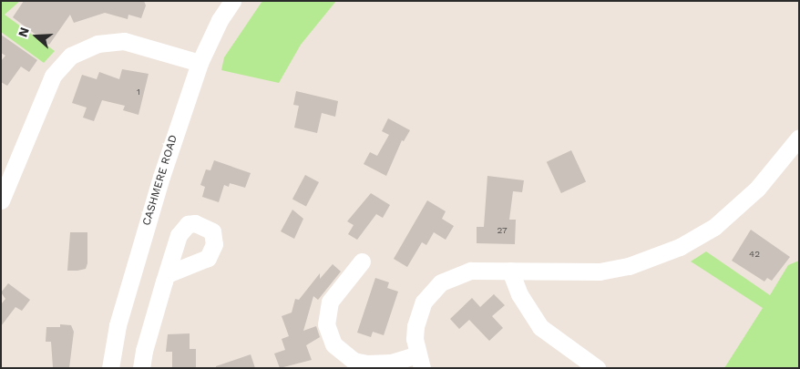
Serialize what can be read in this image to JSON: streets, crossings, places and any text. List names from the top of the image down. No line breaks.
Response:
{"streets":{"street":["CASHMERE ROAD"]},"house_numbers":["1","27","42"],"north":"left"}
